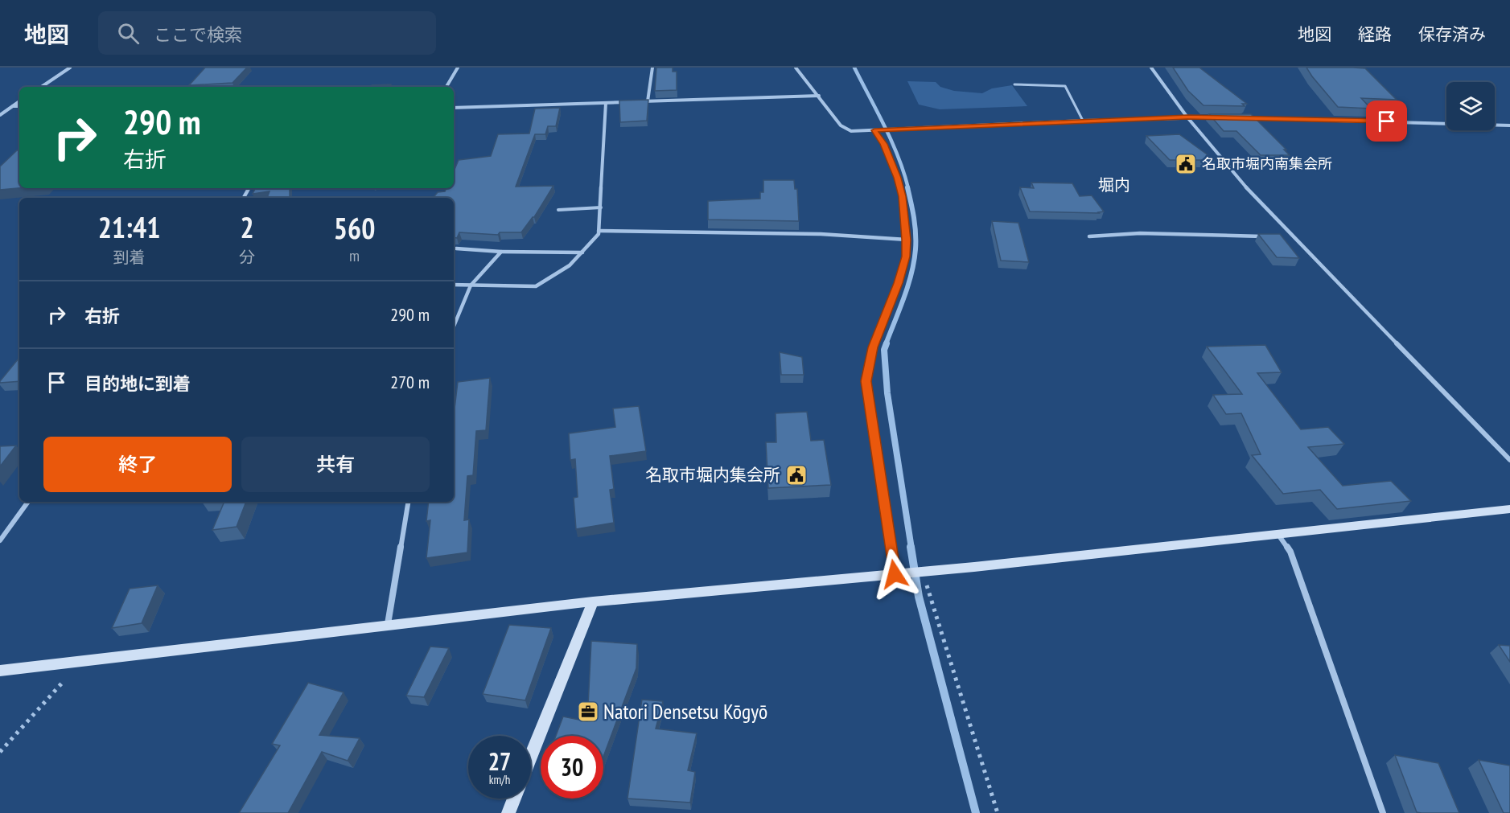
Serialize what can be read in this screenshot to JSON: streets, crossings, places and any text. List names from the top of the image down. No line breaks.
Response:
{"districts":["堀内"],"places":{"public building":["名取市堀内南集会所","名取市堀内集会所"],"office":["Natori Densetsu Kōgyō"]},"page":{"header":"地図","search":"ここで検索","nav":["地図","経路","保存済み"],"turn":["290 m","右折"],"eta":["21:41","到着","2","分","560","m"],"list":[{"name":"右折","value":"290 m"},{"name":"目的地に到着","value":"270 m"}],"buttons":["終了","共有"],"speed":"27 km/h","limit":"30"}}
